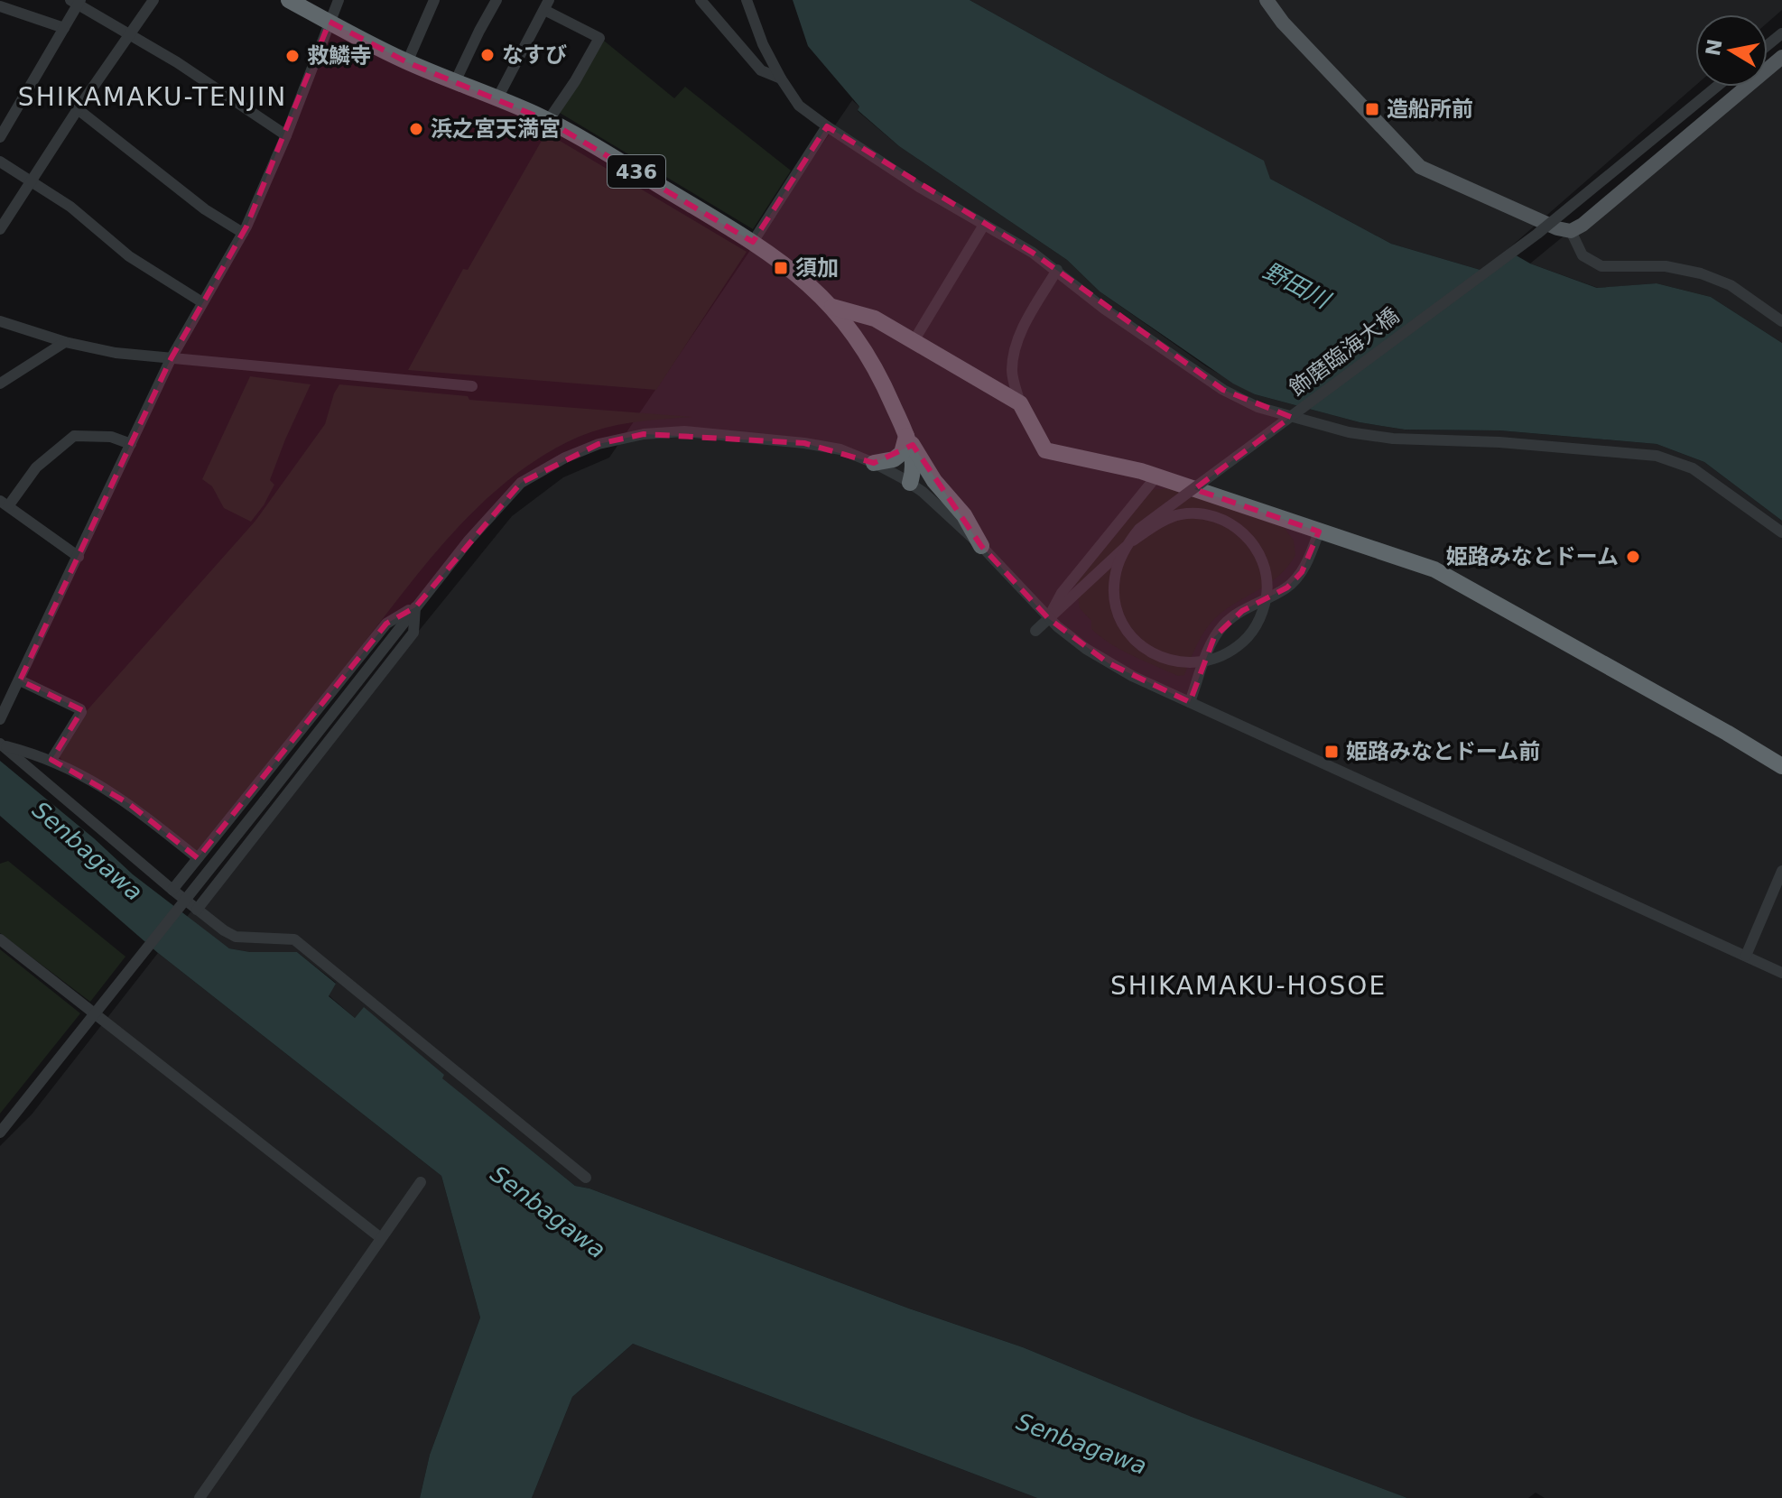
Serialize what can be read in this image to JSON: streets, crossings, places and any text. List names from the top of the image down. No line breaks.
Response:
{"streets":{"highway":["436"],"street":["飾磨臨海大橋"]},"districts":["SHIKAMAKU-TENJIN","SHIKAMAKU-HOSOE"],"water":["野田川","Senbagawa"],"places":{"other":["なすび","救鱗寺","浜之宮天満宮","姫路みなとドーム"],"transit":["造船所前","須加","姫路みなとドーム前"]},"north":"left"}
